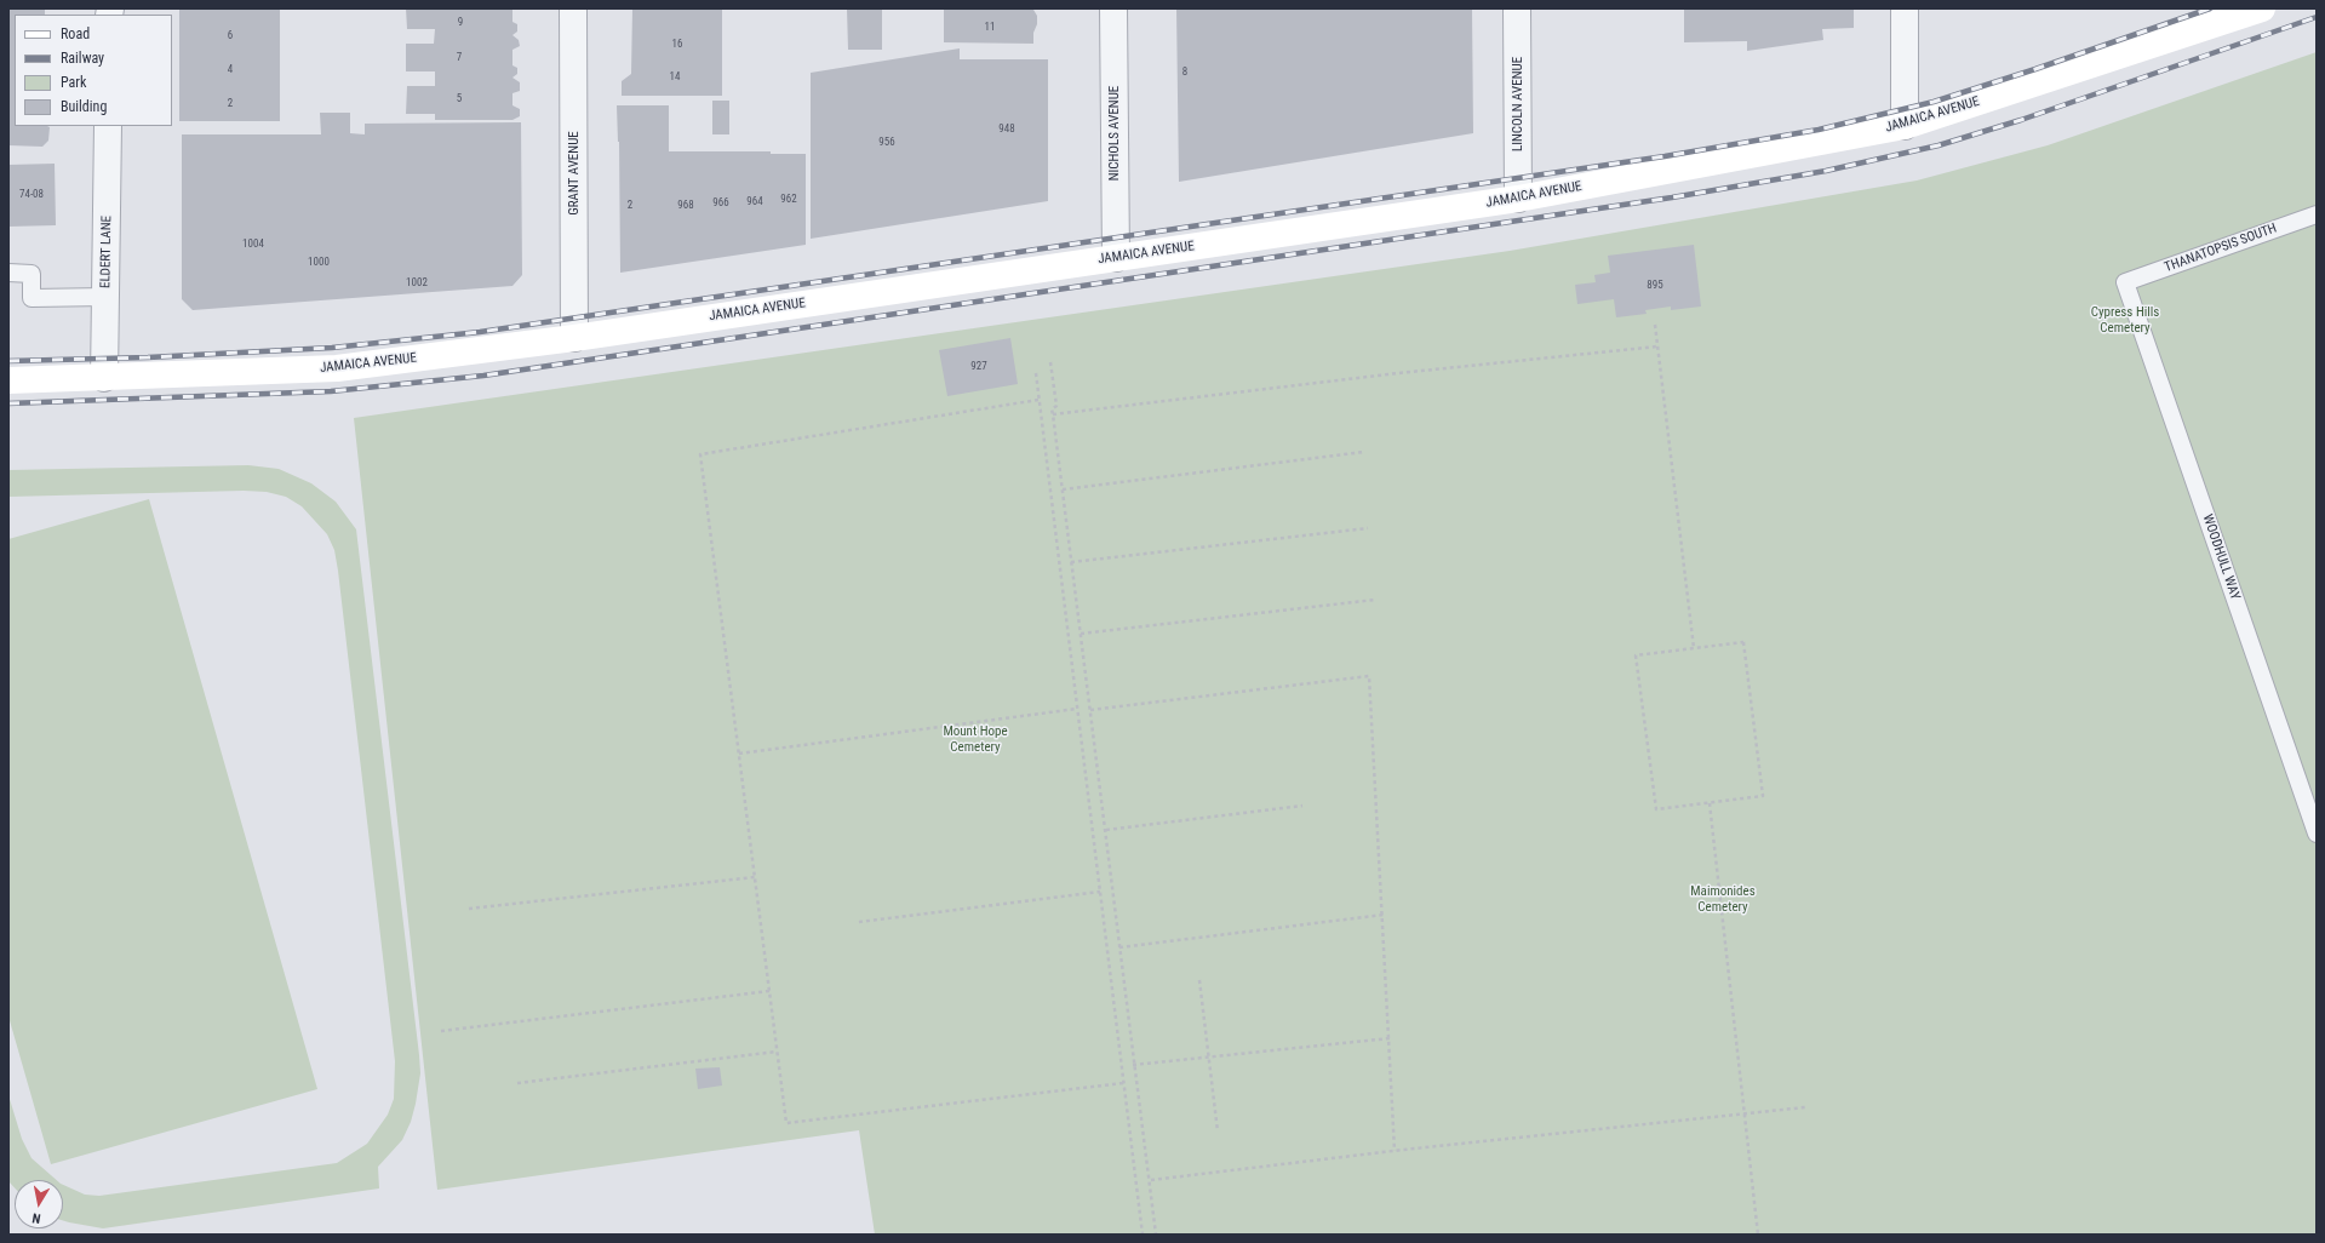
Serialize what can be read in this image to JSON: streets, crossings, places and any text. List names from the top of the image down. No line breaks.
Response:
{"streets":{"main road":["JAMAICA AVENUE"],"street":["LINCOLN AVENUE","NICHOLS AVENUE","GRANT AVENUE","ELDERT LANE"],"lane":["THANATOPSIS SOUTH","WOODHULL WAY"]},"crossings":[["LINCOLN AVENUE","JAMAICA AVENUE"],["JAMAICA AVENUE","NICHOLS AVENUE"],["JAMAICA AVENUE","GRANT AVENUE"],["JAMAICA AVENUE","ELDERT LANE"],["THANATOPSIS SOUTH","WOODHULL WAY"]],"parks":["Cypress Hills Cemetery","Mount Hope Cemetery","Maimonides Cemetery"],"house_numbers":["9","11","6","16","7","4","8","14","5","2","948","956","74-08","962","964","966","2","968","1004","1000","1002","895","927"],"legend":["Road","Railway","Park","Building"],"north":"bottom"}
